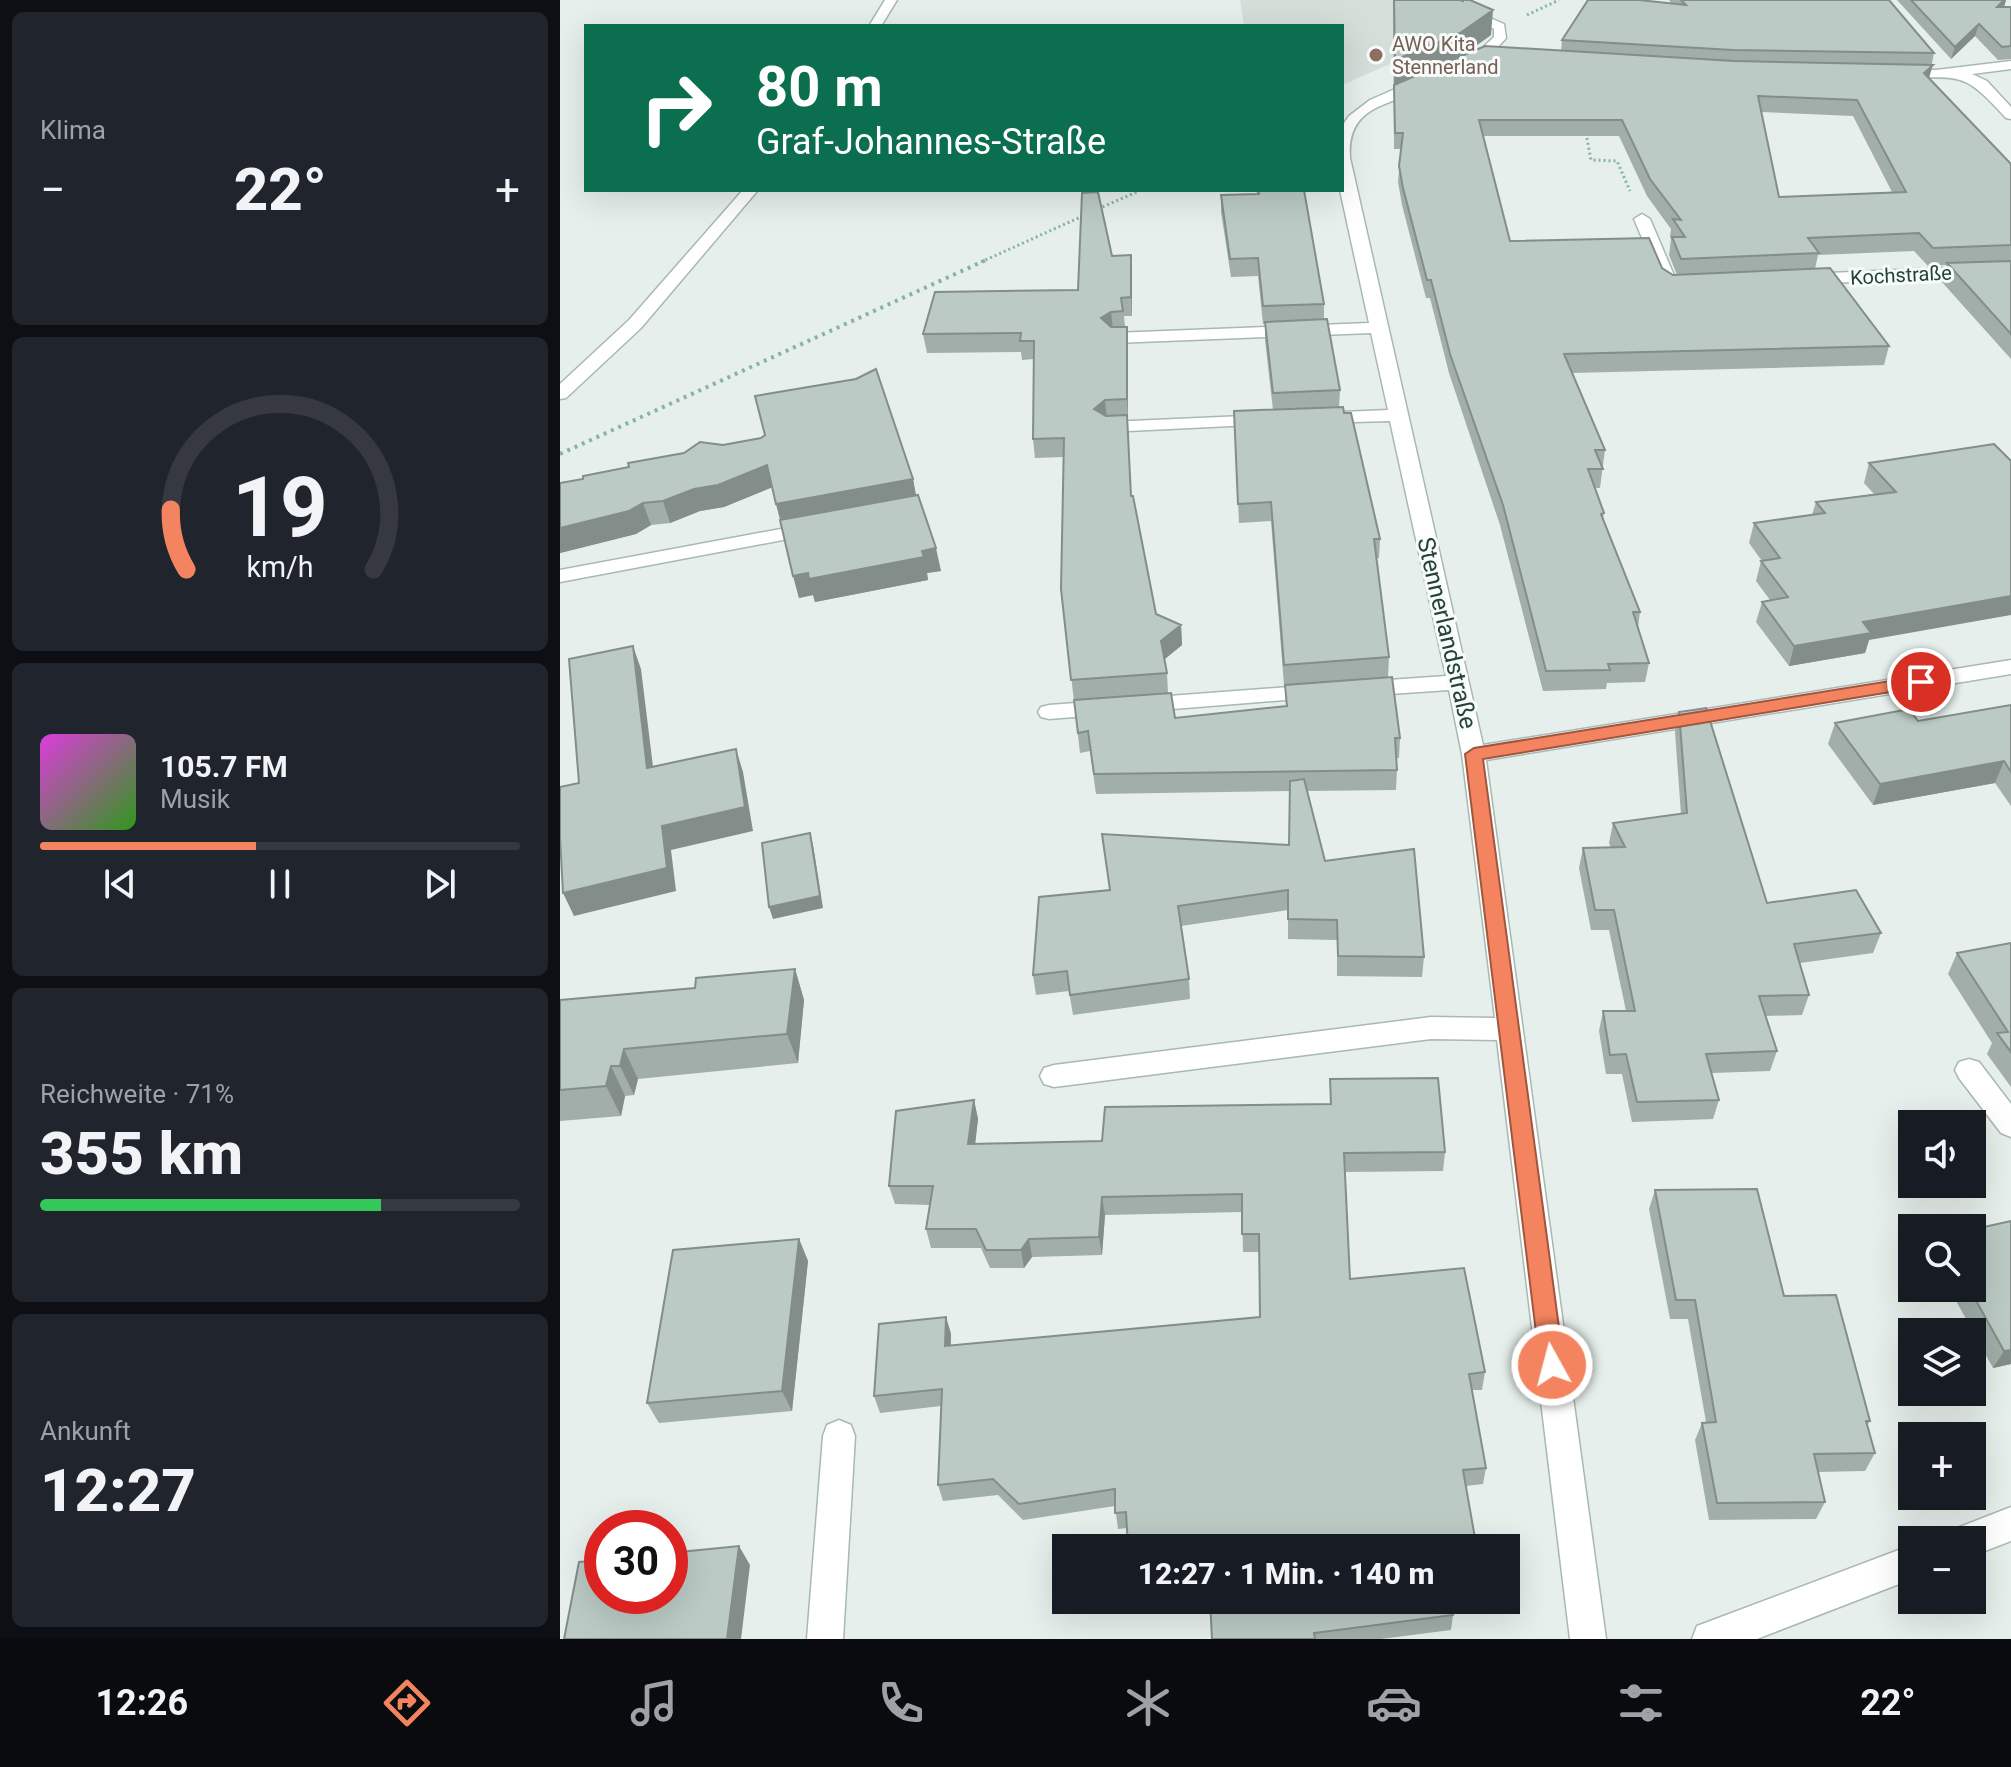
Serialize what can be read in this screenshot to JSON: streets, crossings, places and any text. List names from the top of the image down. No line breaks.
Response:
{"streets":{"street":["Kochstraße","Stennerlandstraße"]},"places":["AWO Kita Stennerland"],"page":{"tile":["Klima",["Reichweite · 71%","355 km"],["Ankunft","12:27"]],"turn":["80 m","Graf-Johannes-Straße"],"heat":["−","22°","+"],"song":["105.7 FM","Musik"],"map_buttons":["+","−"],"limit":"30","trip":"12:27 · 1 Min. · 140 m","tabs":["12:26","22°"],"gauge":["19","km/h"]}}
